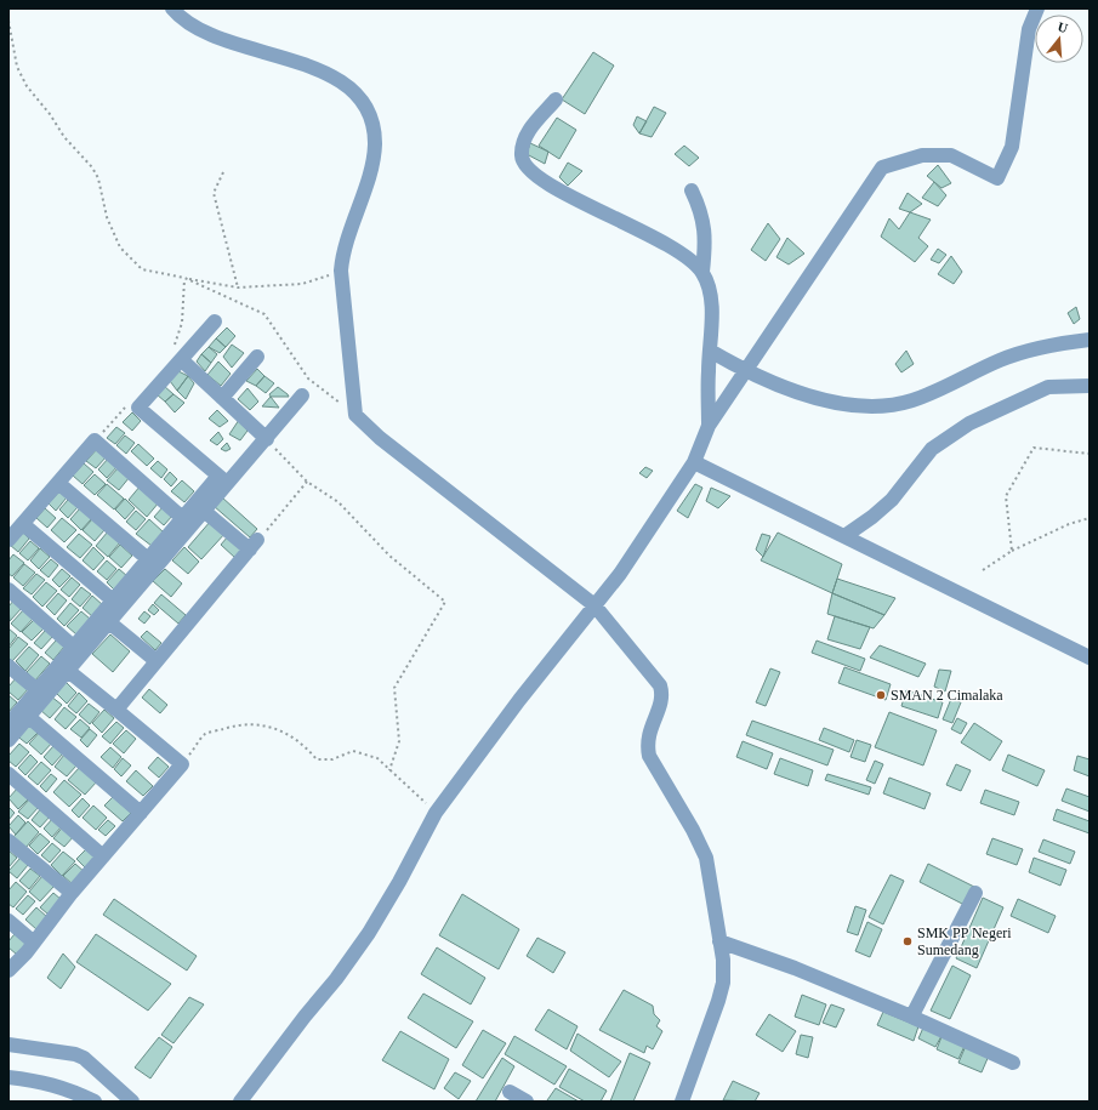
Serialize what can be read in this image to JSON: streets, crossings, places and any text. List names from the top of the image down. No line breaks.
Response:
{"places":["SMAN 2 Cimalaka","SMK PP Negeri Sumedang"],"north":"top"}
